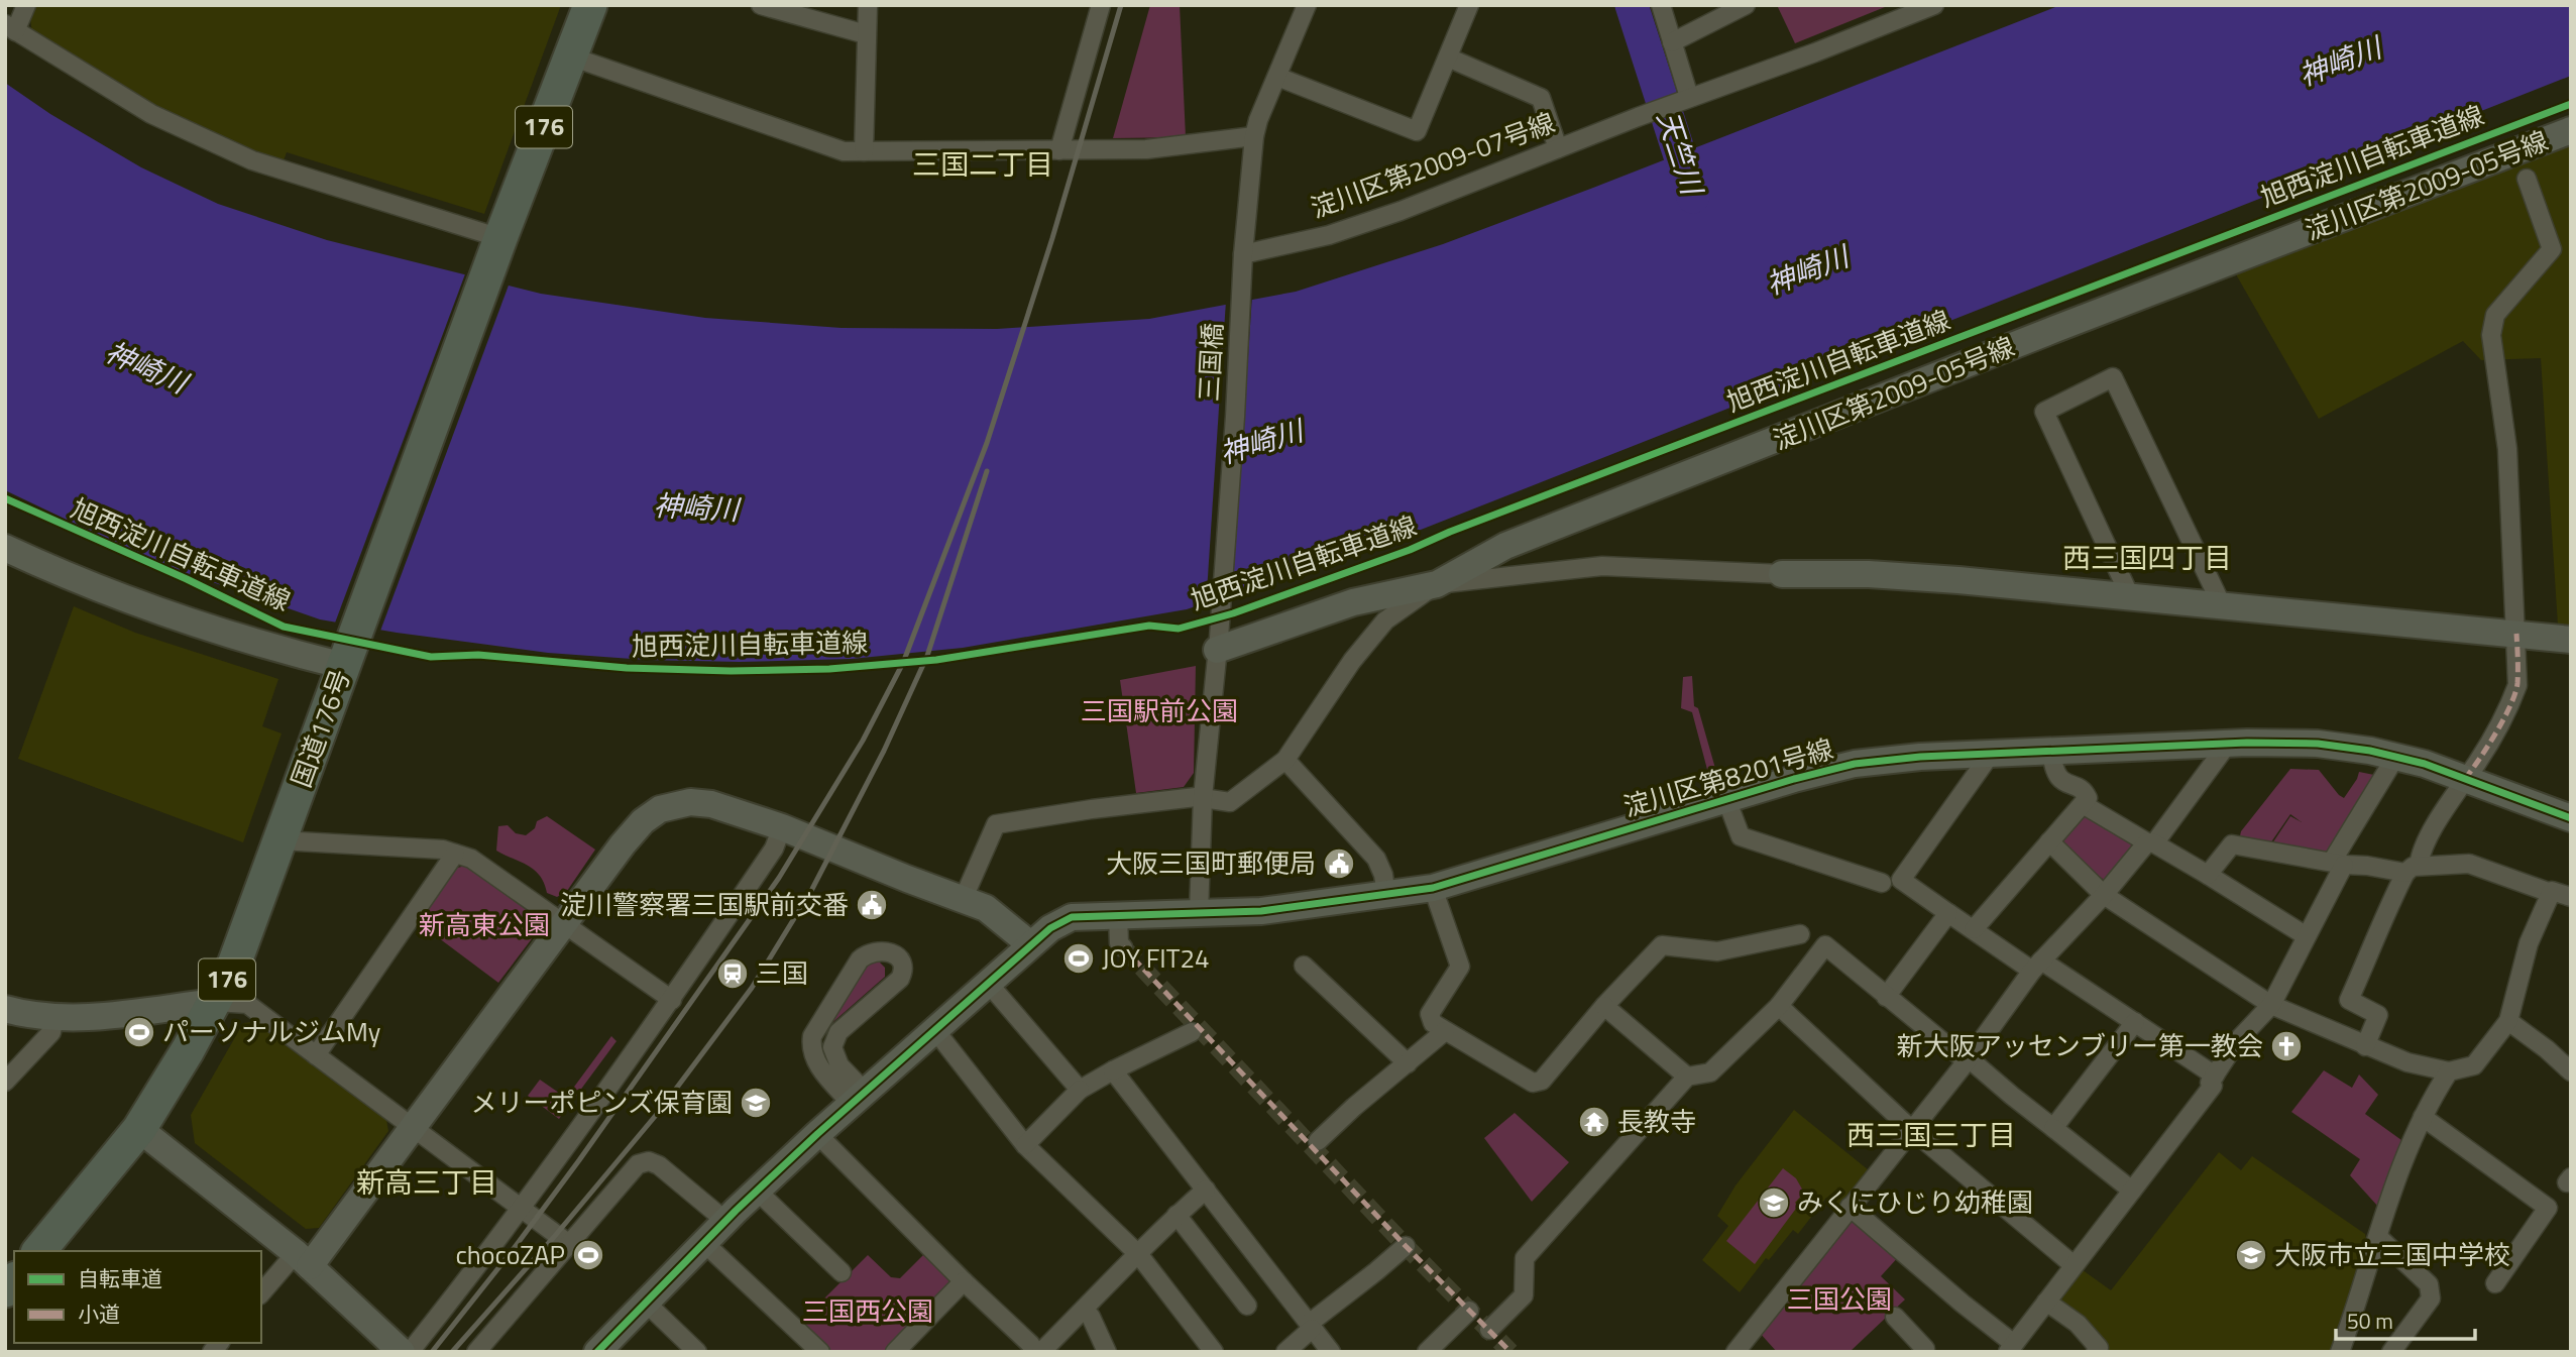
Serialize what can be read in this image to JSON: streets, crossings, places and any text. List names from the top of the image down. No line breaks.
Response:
{"streets":{"highway":["176","国道176号"],"street":["淀川区第2009-07号線","淀川区第2009-05号線","三国橋","淀川区第8201号線"],"cycle path":["旭西淀川自転車道線"]},"crossings":[["淀川区第2009-07号線","三国橋"],["淀川区第2009-05号線","三国橋"],["三国橋","淀川区第8201号線"]],"districts":["三国二丁目","西三国四丁目","西三国三丁目","新高三丁目"],"water":["神崎川","天竺川"],"parks":["三国駅前公園","新高東公園","三国公園","三国西公園"],"places":{"public building":["大阪三国町郵便局","淀川警察署三国駅前交番"],"sports":["JOY FIT24","パーソナルジムMy","chocoZAP"],"station":["三国"],"church":["新大阪アッセンブリー第一教会"],"school or university":["メリーポピンズ保育園","みくにひじり幼稚園","大阪市立三国中学校"],"temple":["長教寺"]},"legend":["自転車道","小道"],"scale_bar":"50 m"}
